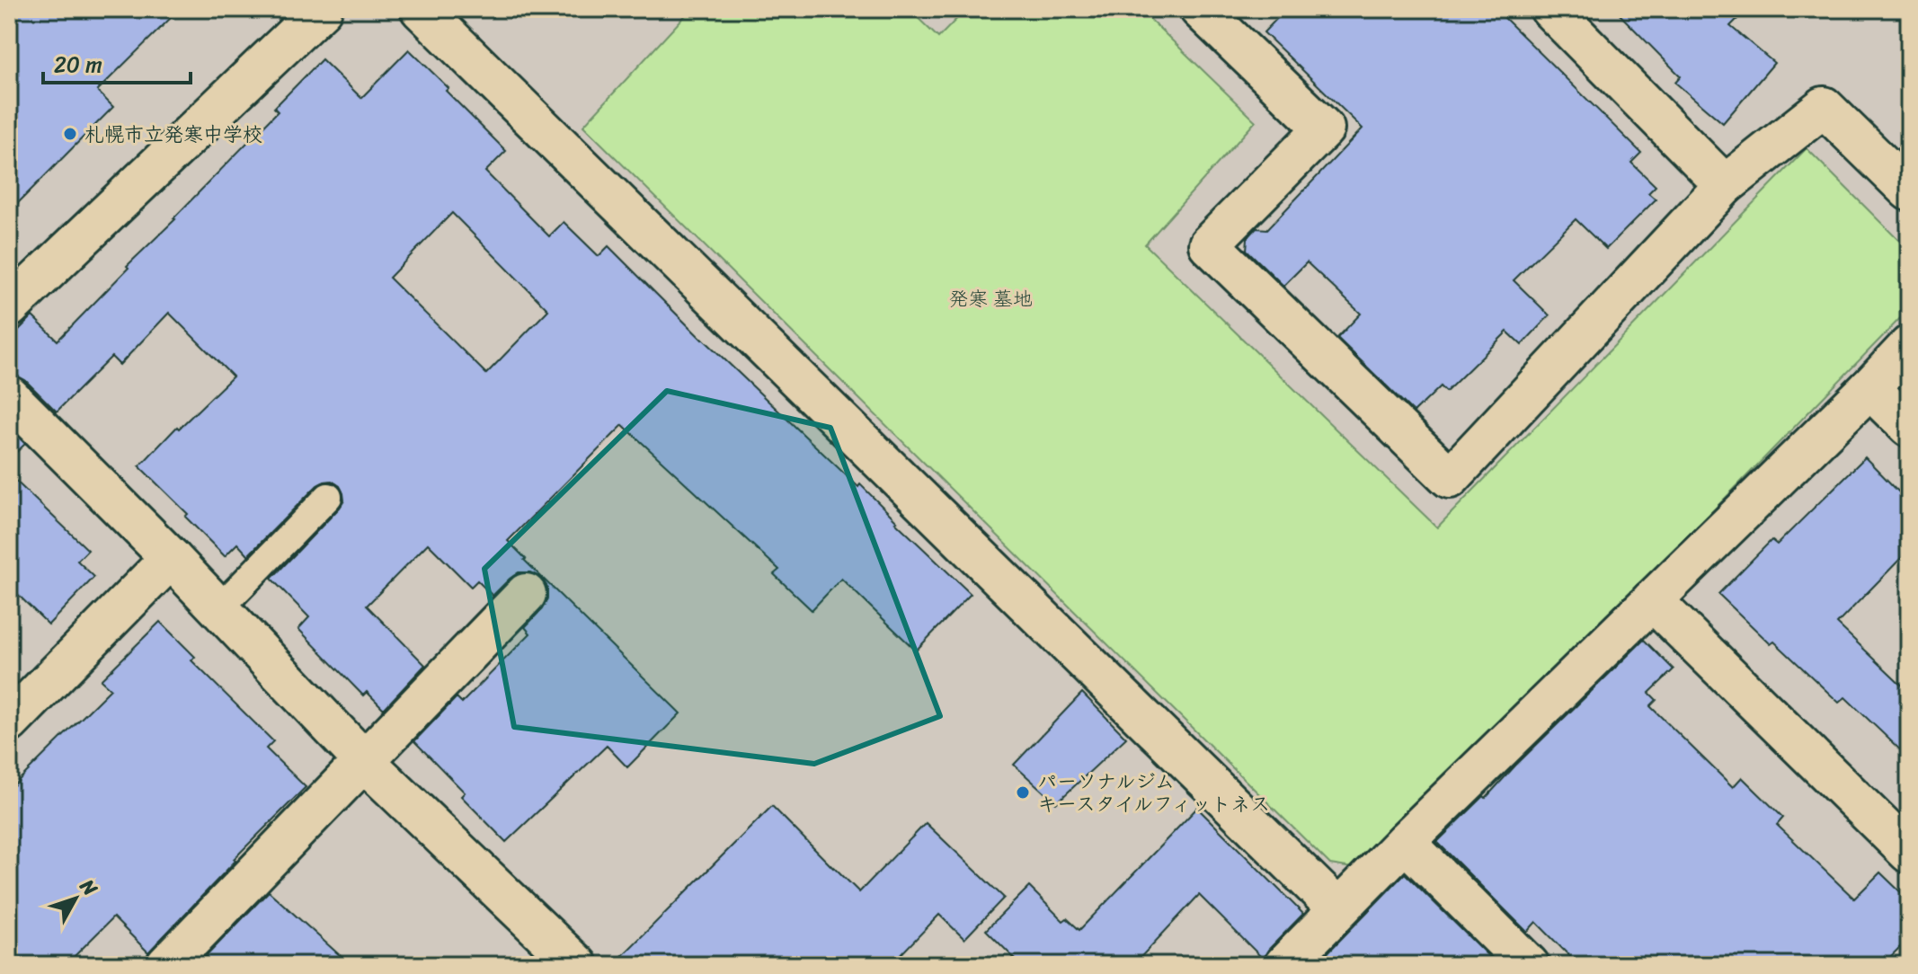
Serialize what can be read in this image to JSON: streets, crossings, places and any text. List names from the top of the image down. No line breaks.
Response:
{"parks":["発寒 墓地"],"places":["札幌市立発寒中学校","パーソナルジム キースタイルフィットネス"],"scale_bar":"20 m","north":"top right"}
